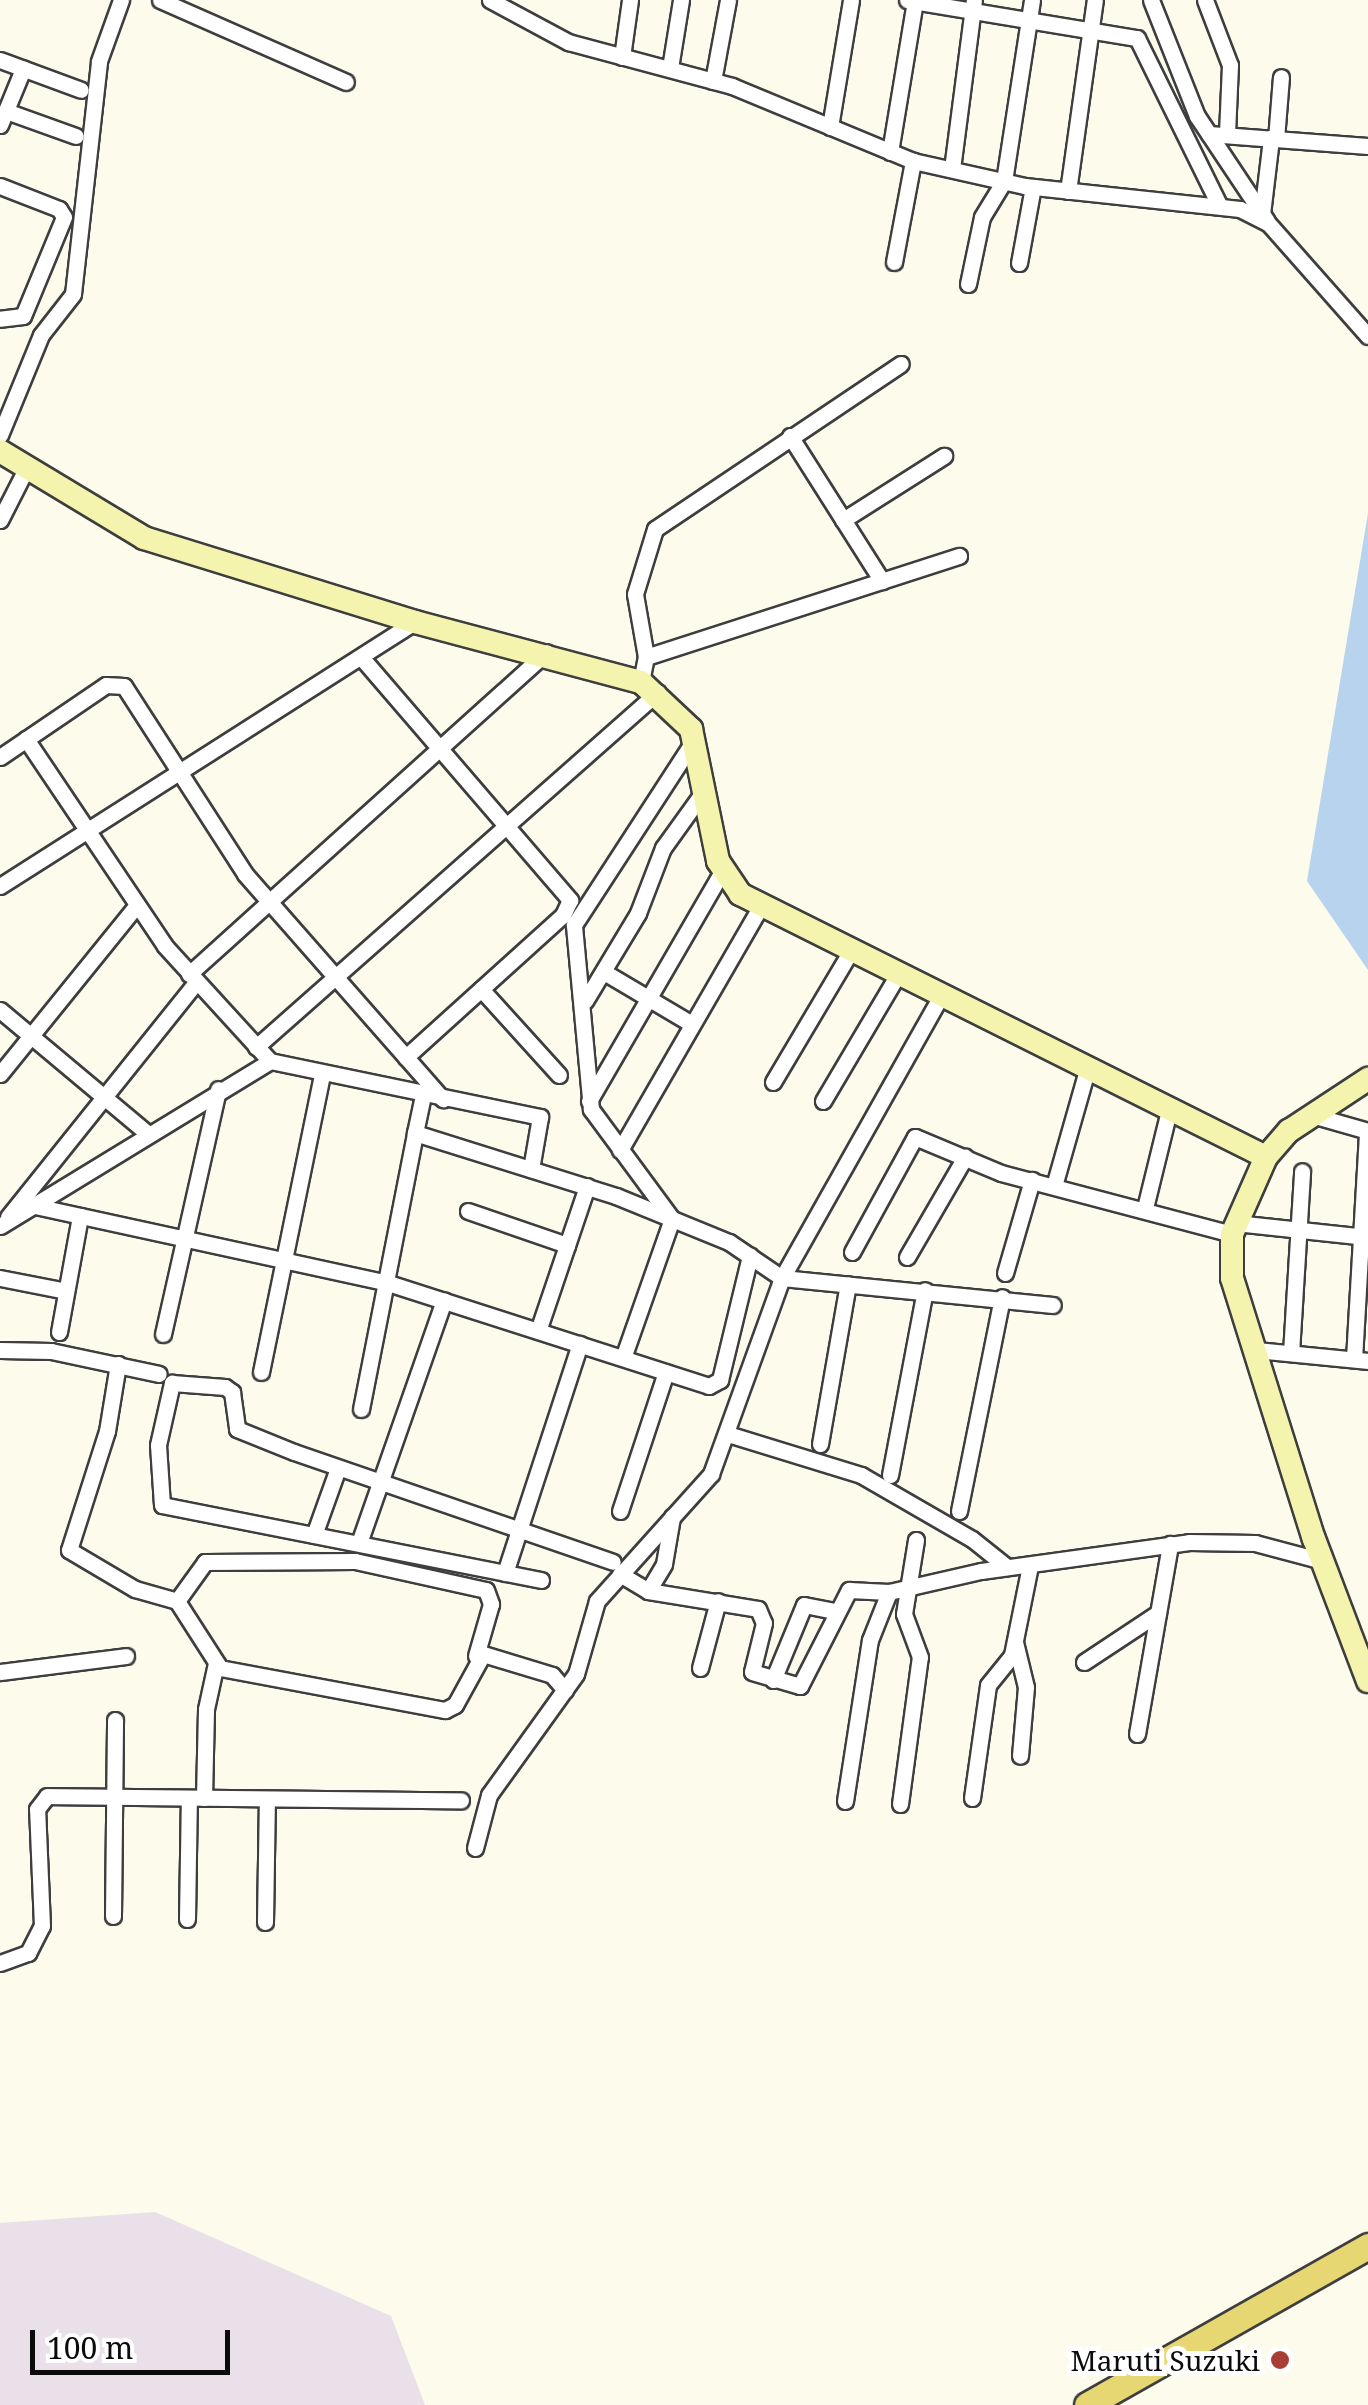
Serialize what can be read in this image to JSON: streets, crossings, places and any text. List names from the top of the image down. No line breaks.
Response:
{"places":["Maruti Suzuki"],"scale_bar":"100 m"}
